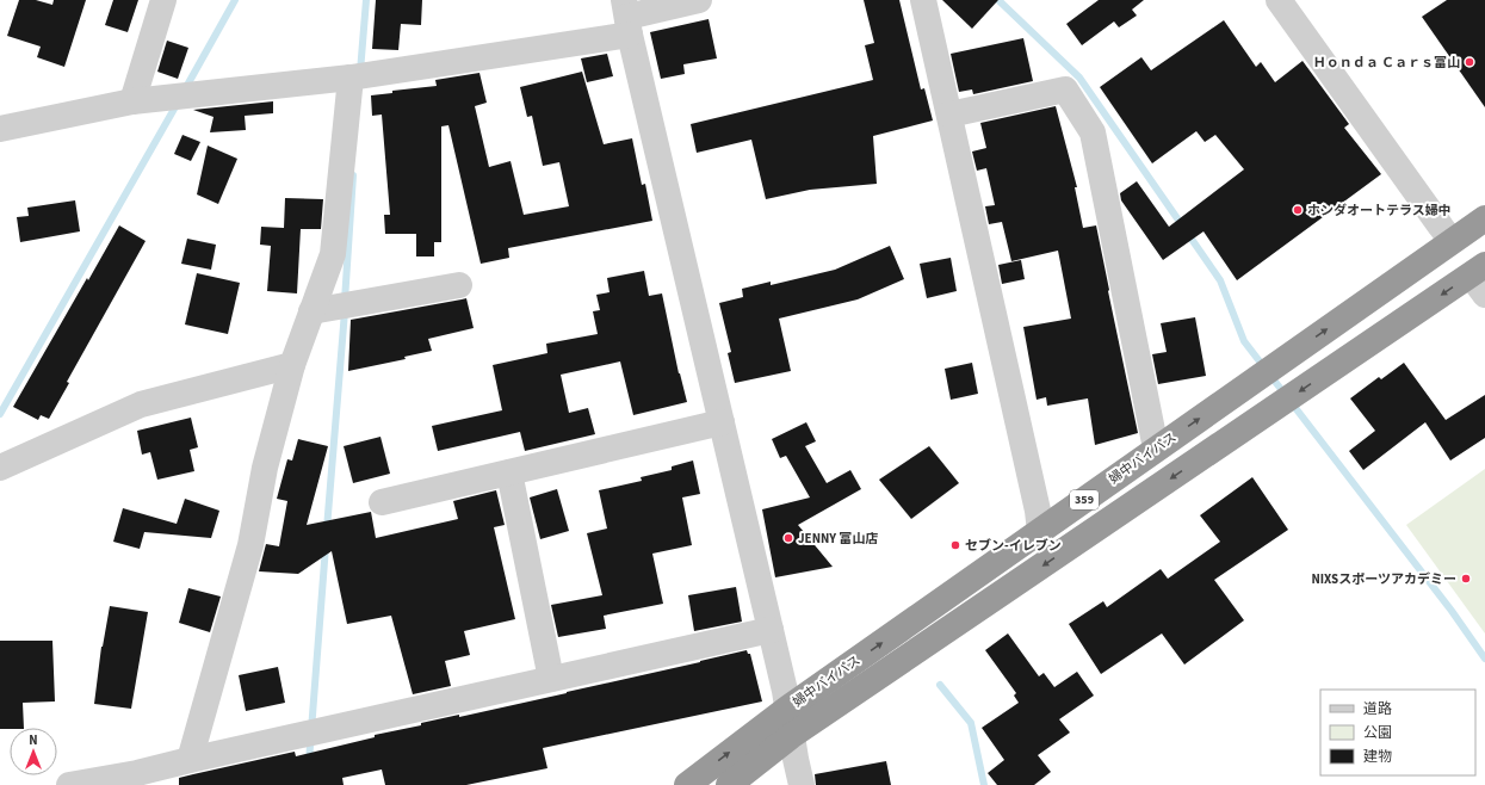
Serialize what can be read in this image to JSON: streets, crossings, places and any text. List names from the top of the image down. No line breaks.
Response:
{"streets":{"highway":["婦中バイパス","359"]},"places":["Ｈｏｎｄａ Ｃａｒｓ富山","ホンダオートテラス婦中","JENNY 富山店","セブン-イレブン","NIXSスポーツアカデミー"],"legend":["道路","公園","建物"],"north":"top"}
